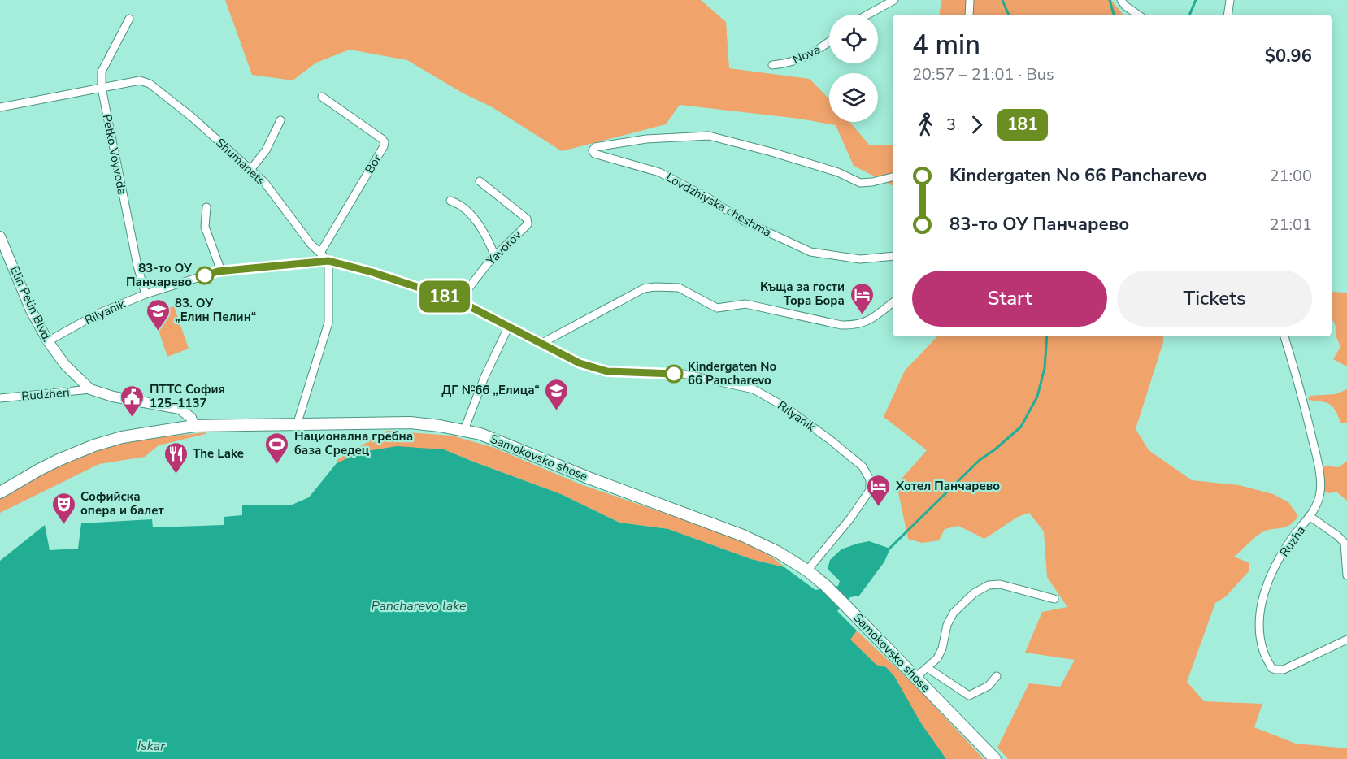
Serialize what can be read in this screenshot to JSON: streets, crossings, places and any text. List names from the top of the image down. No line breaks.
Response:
{"streets":{"main road":["Samokovsko shose"],"street":["Nova","Petko Voyvoda","Shumanets","Bor","Lovdzhiyska cheshma","Yavorov","Elin Pelin Blvd.","Rilyanik","Rudzheri","Ruzha"]},"crossings":[["Petko Voyvoda","Shumanets"],["Petko Voyvoda","Rilyanik"],["Shumanets","Bor"],["Shumanets","Rilyanik"],["Yavorov","Rilyanik"],["Elin Pelin Blvd.","Rilyanik"],["Elin Pelin Blvd.","Rudzheri"],["Elin Pelin Blvd.","Samokovsko shose"],["Rilyanik","Samokovsko shose"]],"water":["Pancharevo lake","Iskar"],"places":{"other":["83-то ОУ Панчарево","Kindergaten No 66 Pancharevo"],"hotel":["Къща за гости Тора Бора","Хотел Панчарево"],"school or university":["83. ОУ „Елин Пелин“","ДГ №66 „Елица“"],"public building":["ПТТС София 125–1137"],"sports":["Национална гребна база Средец"],"restaurant":["The Lake"],"theatre":["Софийска опера и балет"]},"lines":["bus line 181"],"page":{"on_map":"181","heading":["4 min","20:57 – 21:01 · Bus","$0.96"],"legs":["3","181"],"list":[{"name":"Kindergaten No 66 Pancharevo","value":"21:00"},{"name":"83-то ОУ Панчарево","value":"21:01"}],"buttons":["Start","Tickets"]}}
